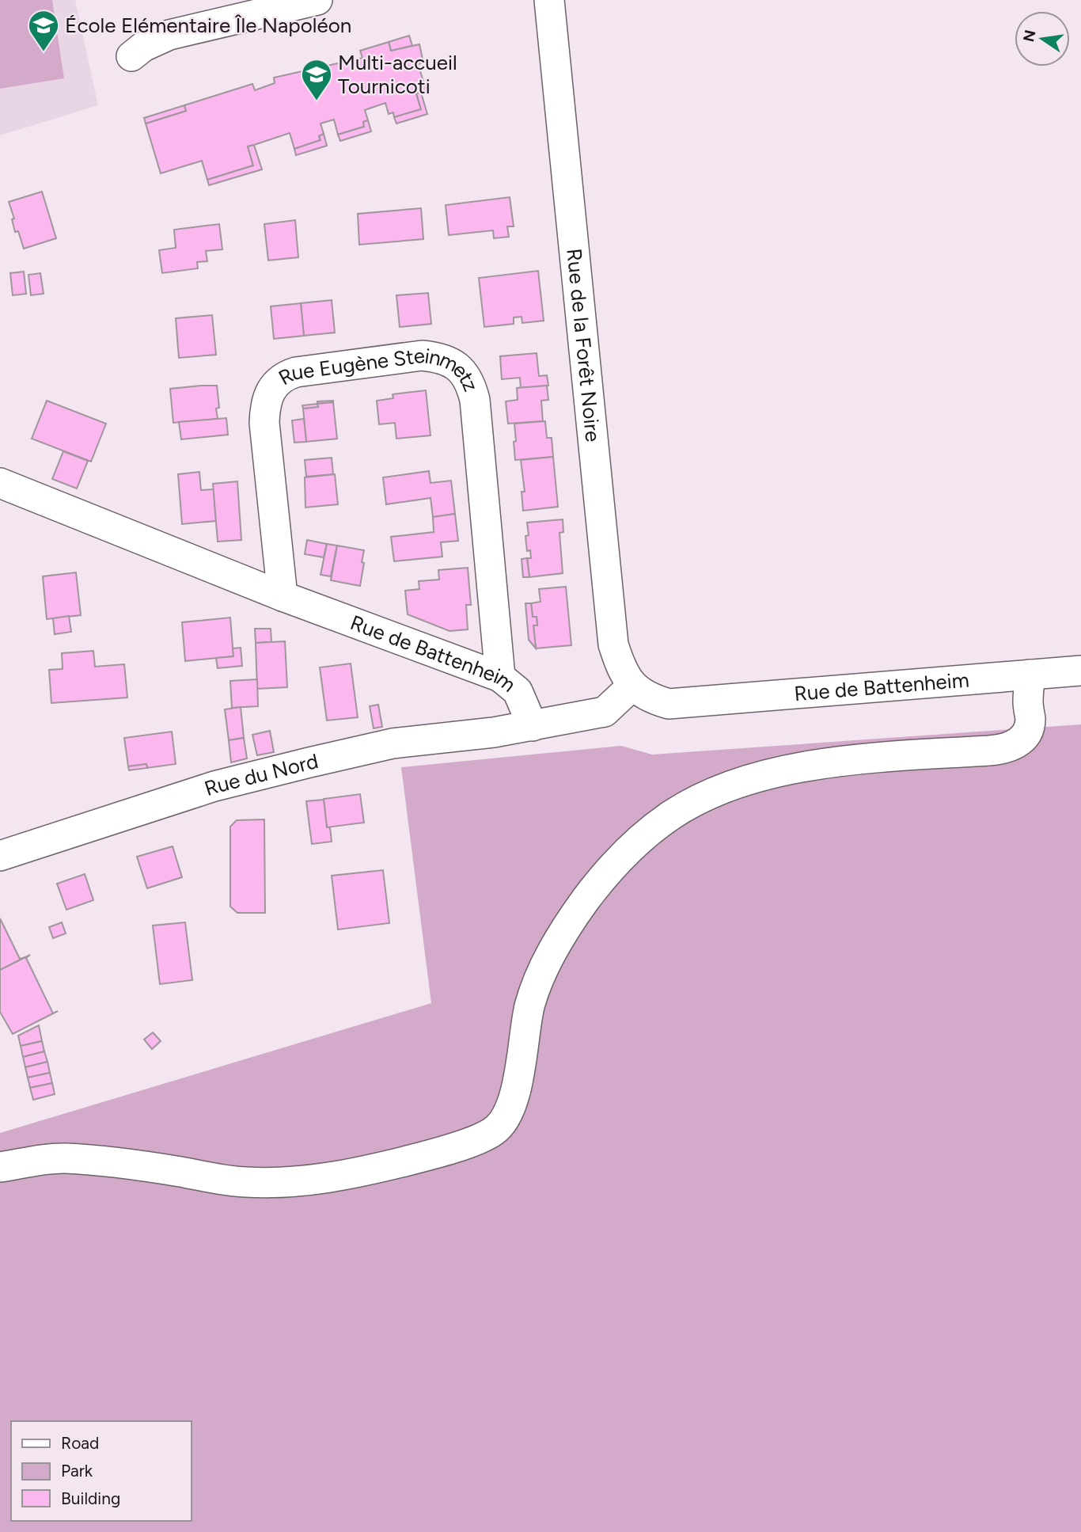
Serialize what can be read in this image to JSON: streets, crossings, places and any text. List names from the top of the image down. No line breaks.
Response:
{"streets":{"street":["Rue de la Forêt Noire","Rue Eugène Steinmetz","Rue de Battenheim","Rue du Nord"]},"crossings":[["Rue de la Forêt Noire","Rue de Battenheim"],["Rue Eugène Steinmetz","Rue de Battenheim"],["Rue de Battenheim","Rue du Nord"]],"places":{"school or university":["École Elémentaire Île Napoléon","Multi-accueil Tournicoti"]},"legend":["Road","Park","Building"],"north":"left"}
